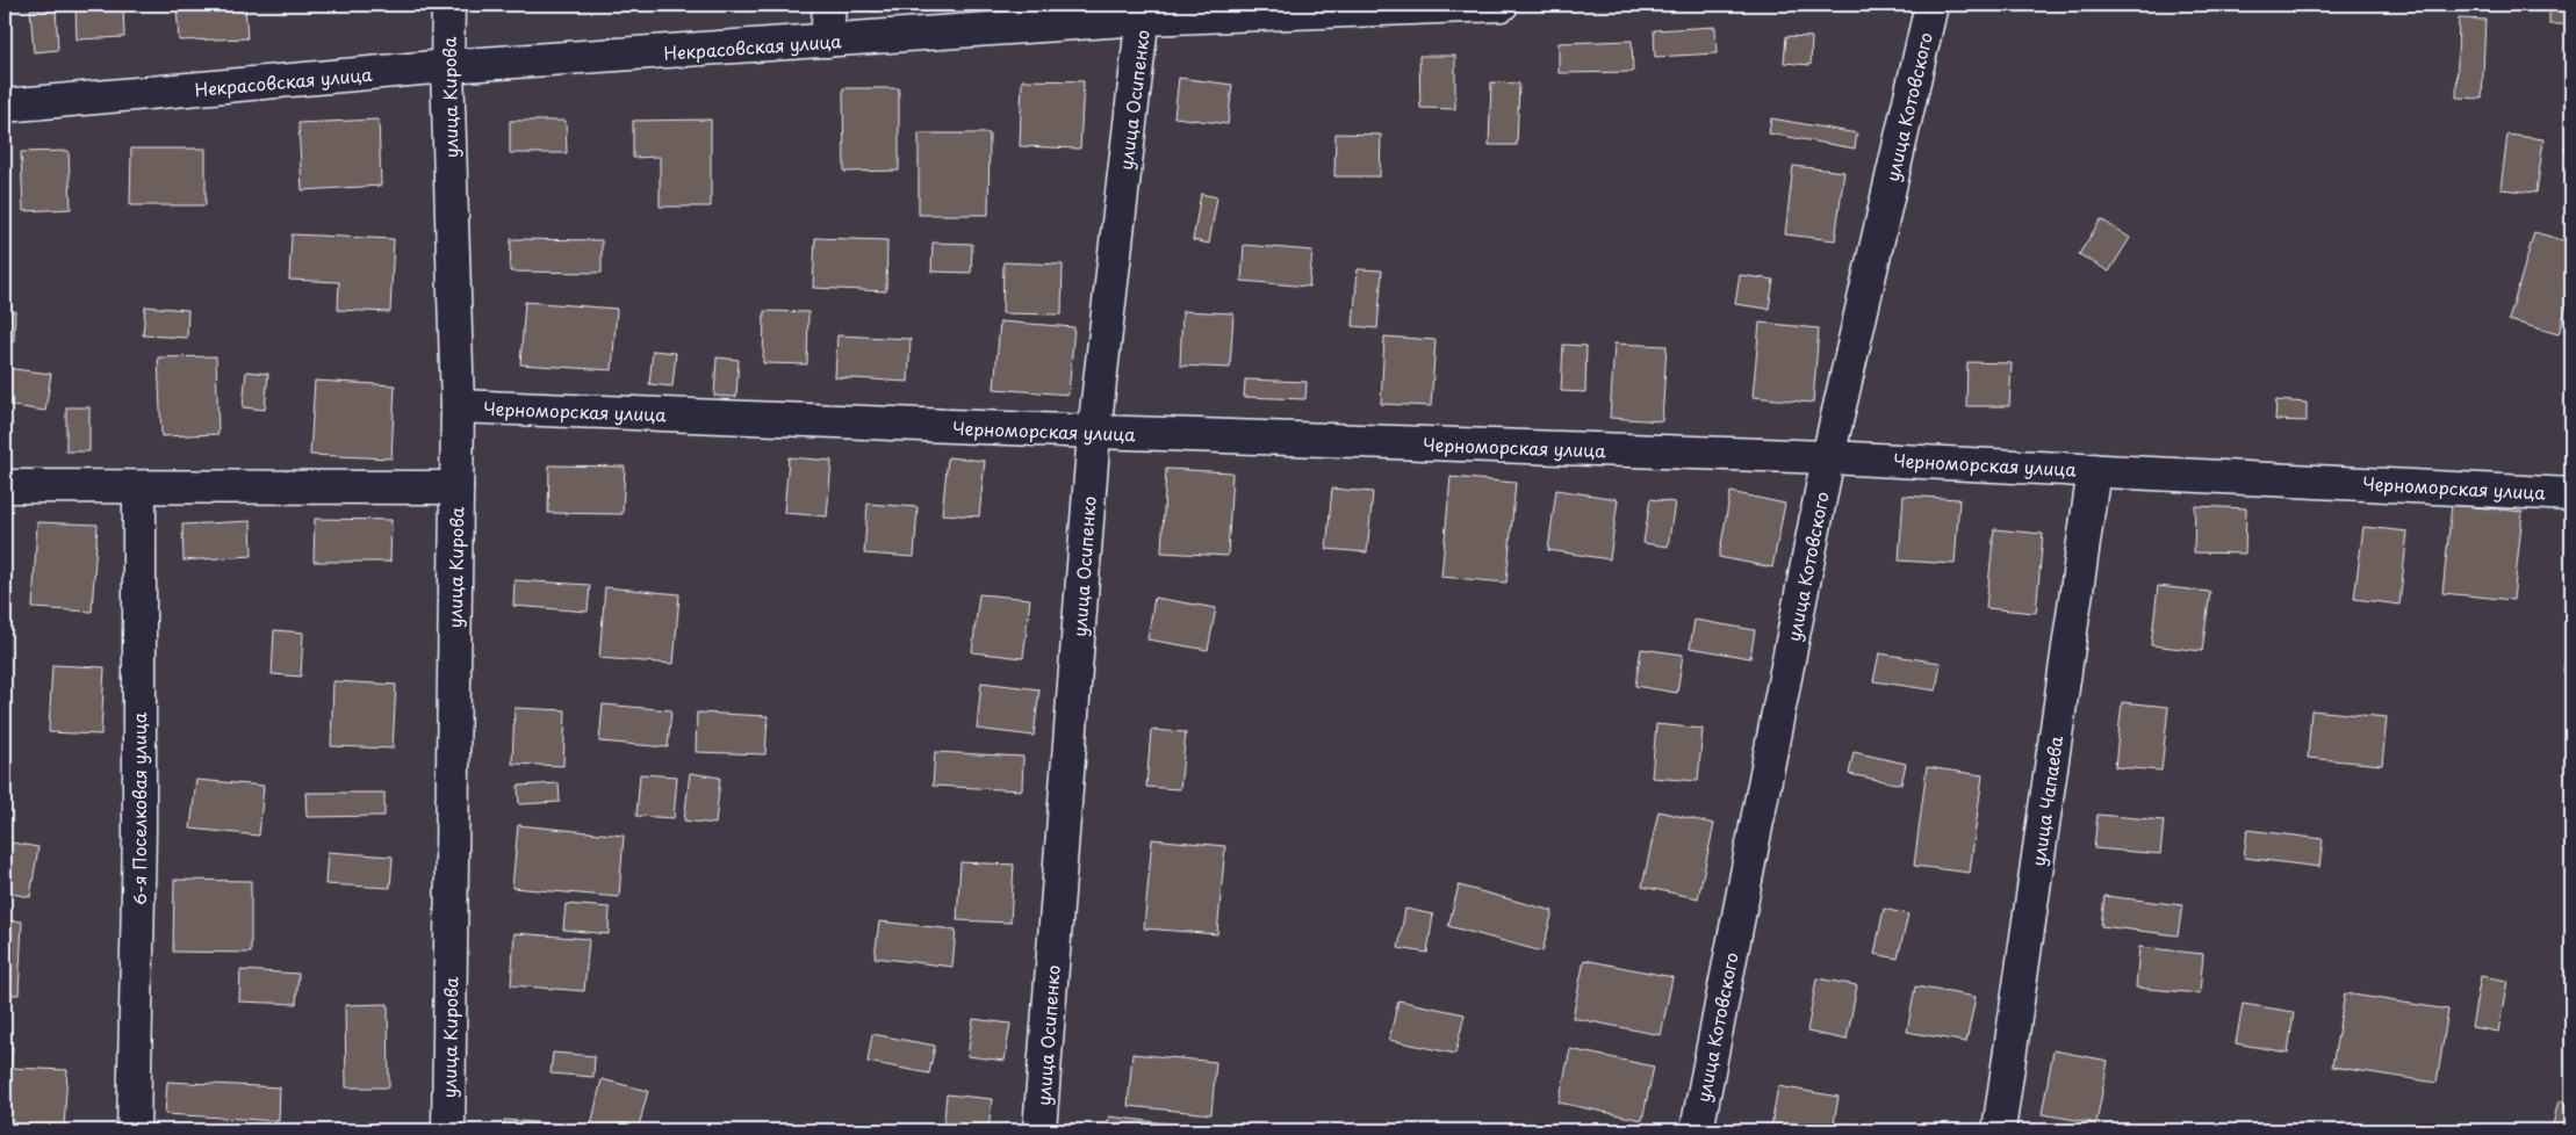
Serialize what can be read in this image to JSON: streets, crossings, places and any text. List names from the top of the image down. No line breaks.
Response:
{"streets":{"street":["Некрасовская улица","улица Кирова","улица Осипенко","улица Котовского","Черноморская улица","улица Чапаева","6-я Поселковая улица"]},"crossings":[["Некрасовская улица","улица Кирова"],["Некрасовская улица","улица Осипенко"],["улица Кирова","Черноморская улица"],["улица Осипенко","Черноморская улица"],["улица Котовского","Черноморская улица"],["Черноморская улица","улица Чапаева"]]}
